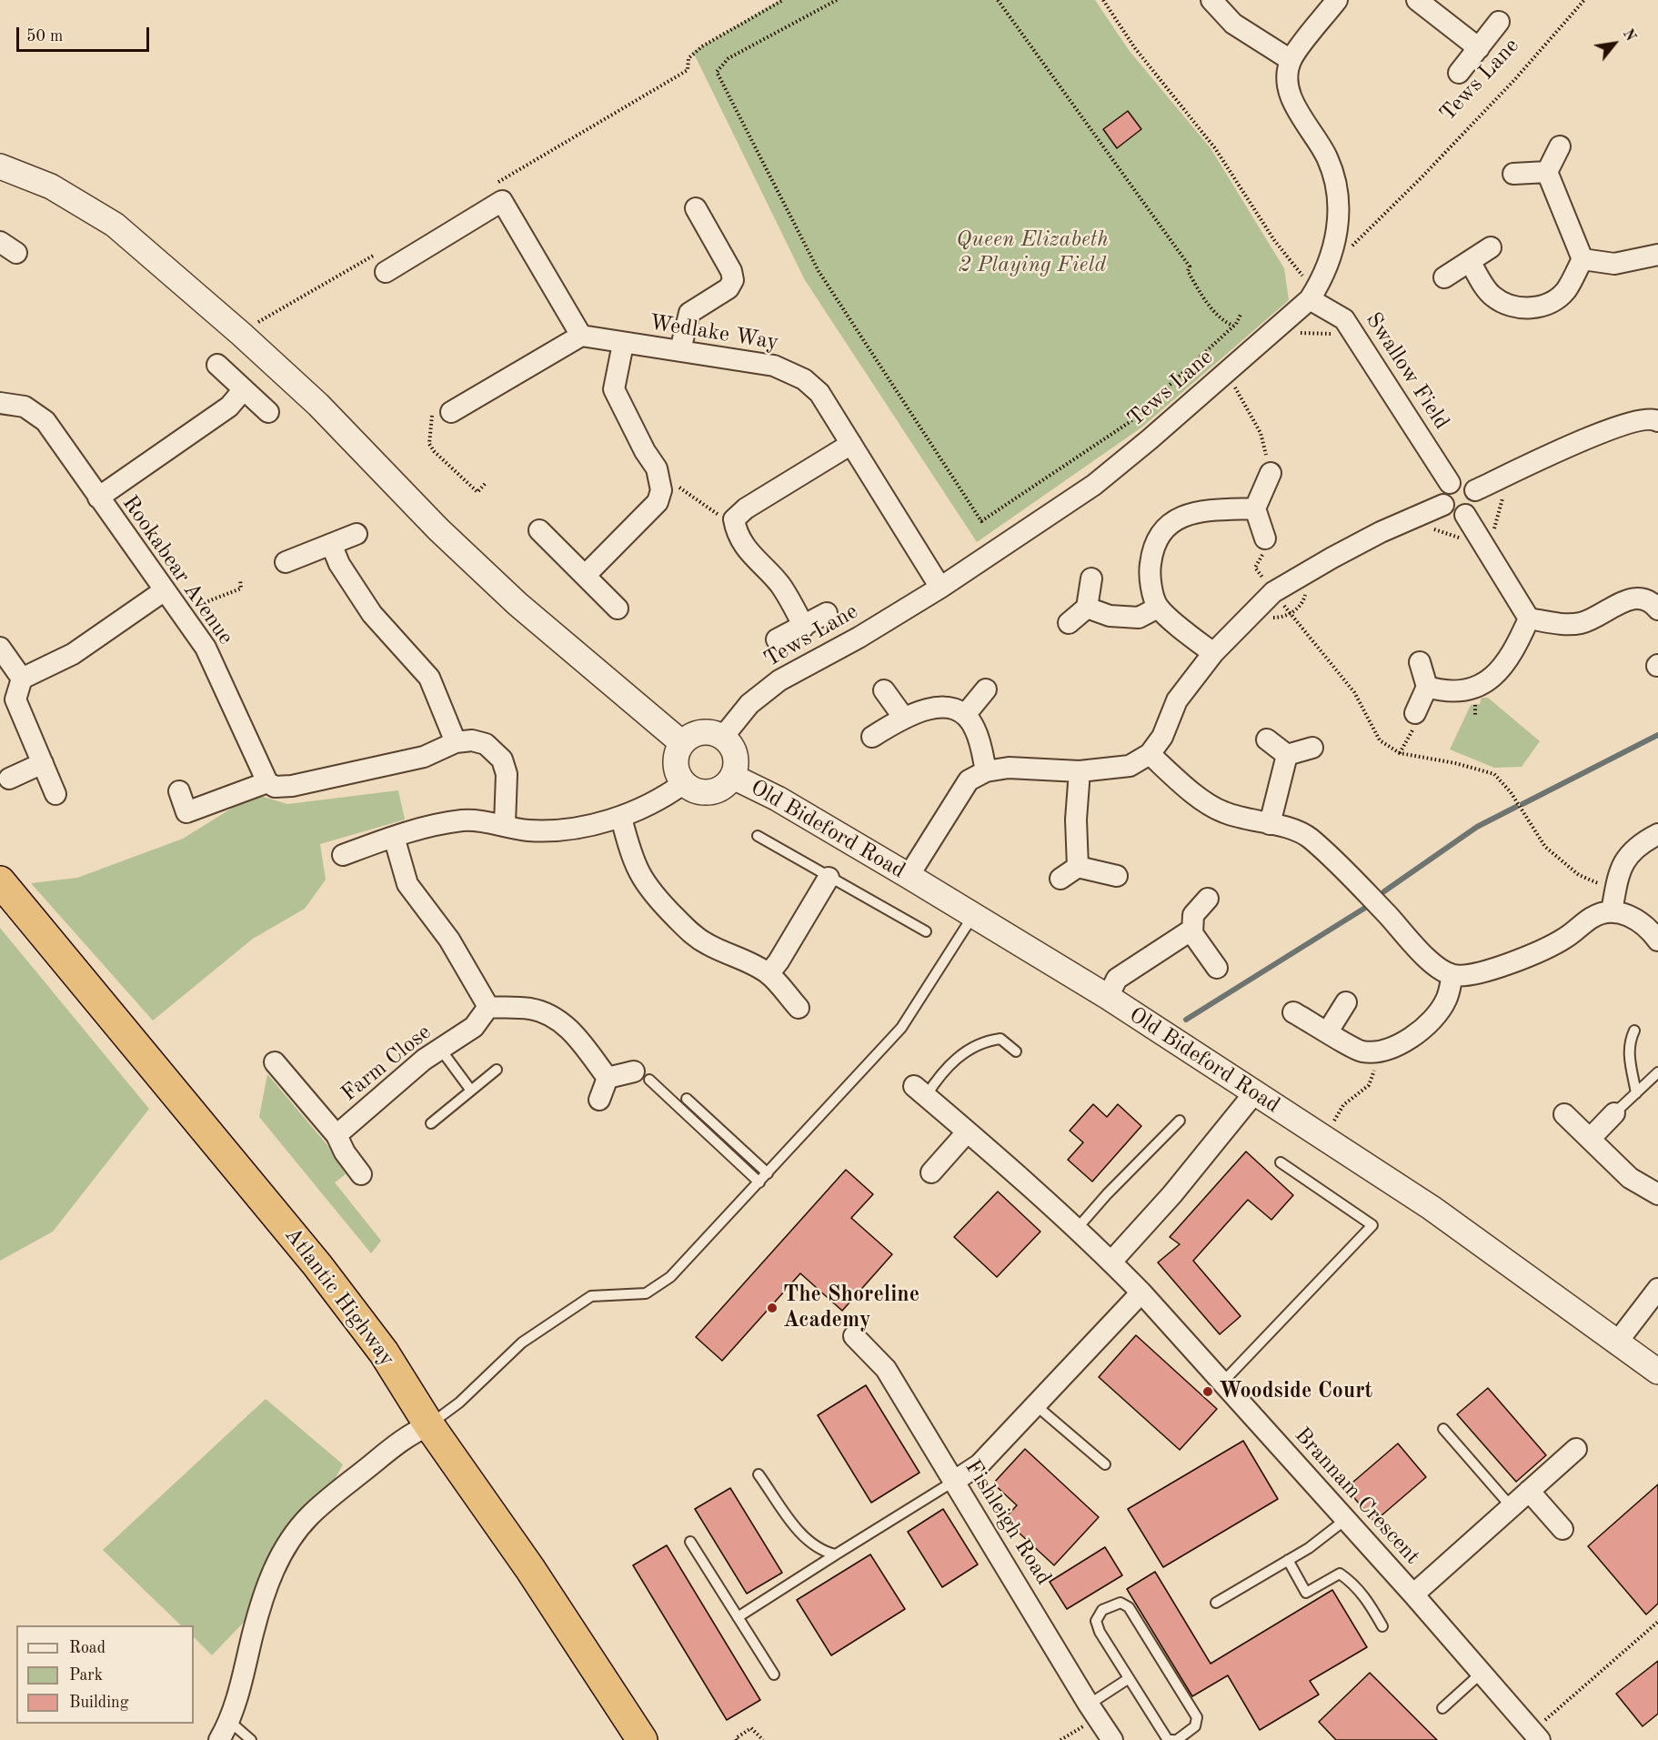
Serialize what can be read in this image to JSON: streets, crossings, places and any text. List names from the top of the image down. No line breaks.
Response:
{"streets":{"highway":["Atlantic Highway"],"street":["Tews Lane","Wedlake Way","Swallow Field","Rookabear Avenue","Old Bideford Road","Farm Close","Brannam Crescent","Fishleigh Road"]},"crossings":[["Tews Lane","Wedlake Way"],["Tews Lane","Swallow Field"],["Tews Lane","Old Bideford Road"]],"parks":["Queen Elizabeth 2 Playing Field"],"places":["The Shoreline Academy","Woodside Court"],"legend":["Road","Park","Building"],"scale_bar":"50 m","north":"top right"}
